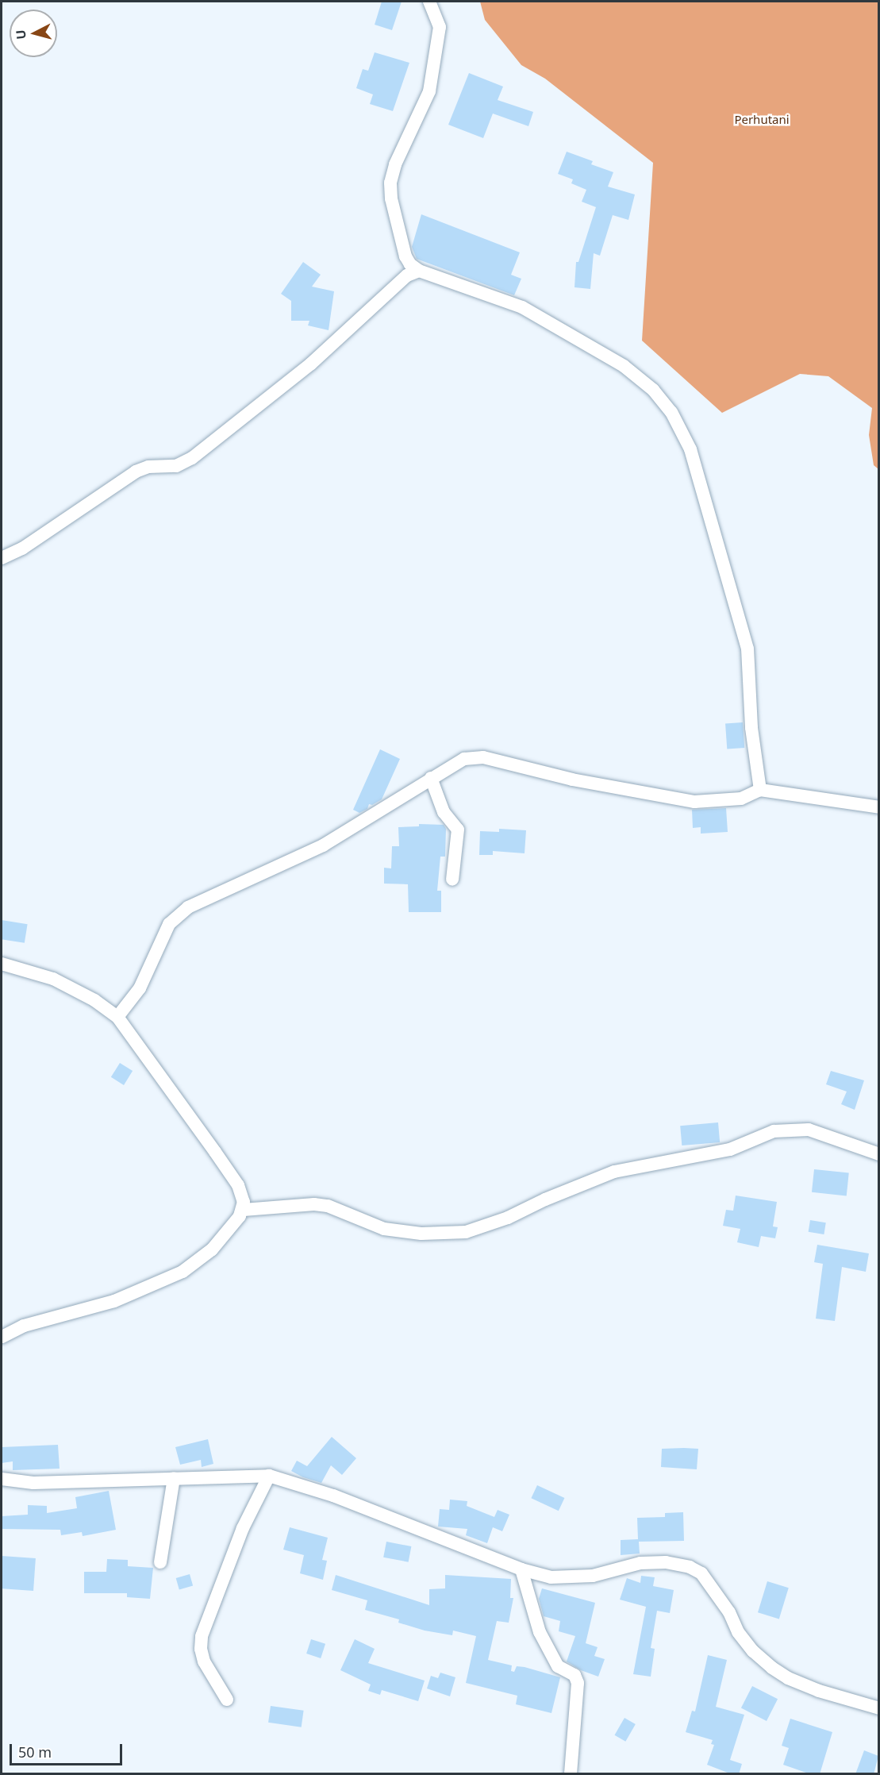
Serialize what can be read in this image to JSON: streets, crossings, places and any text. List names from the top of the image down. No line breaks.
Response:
{"parks":["Perhutani"],"scale_bar":"50 m","north":"left"}
